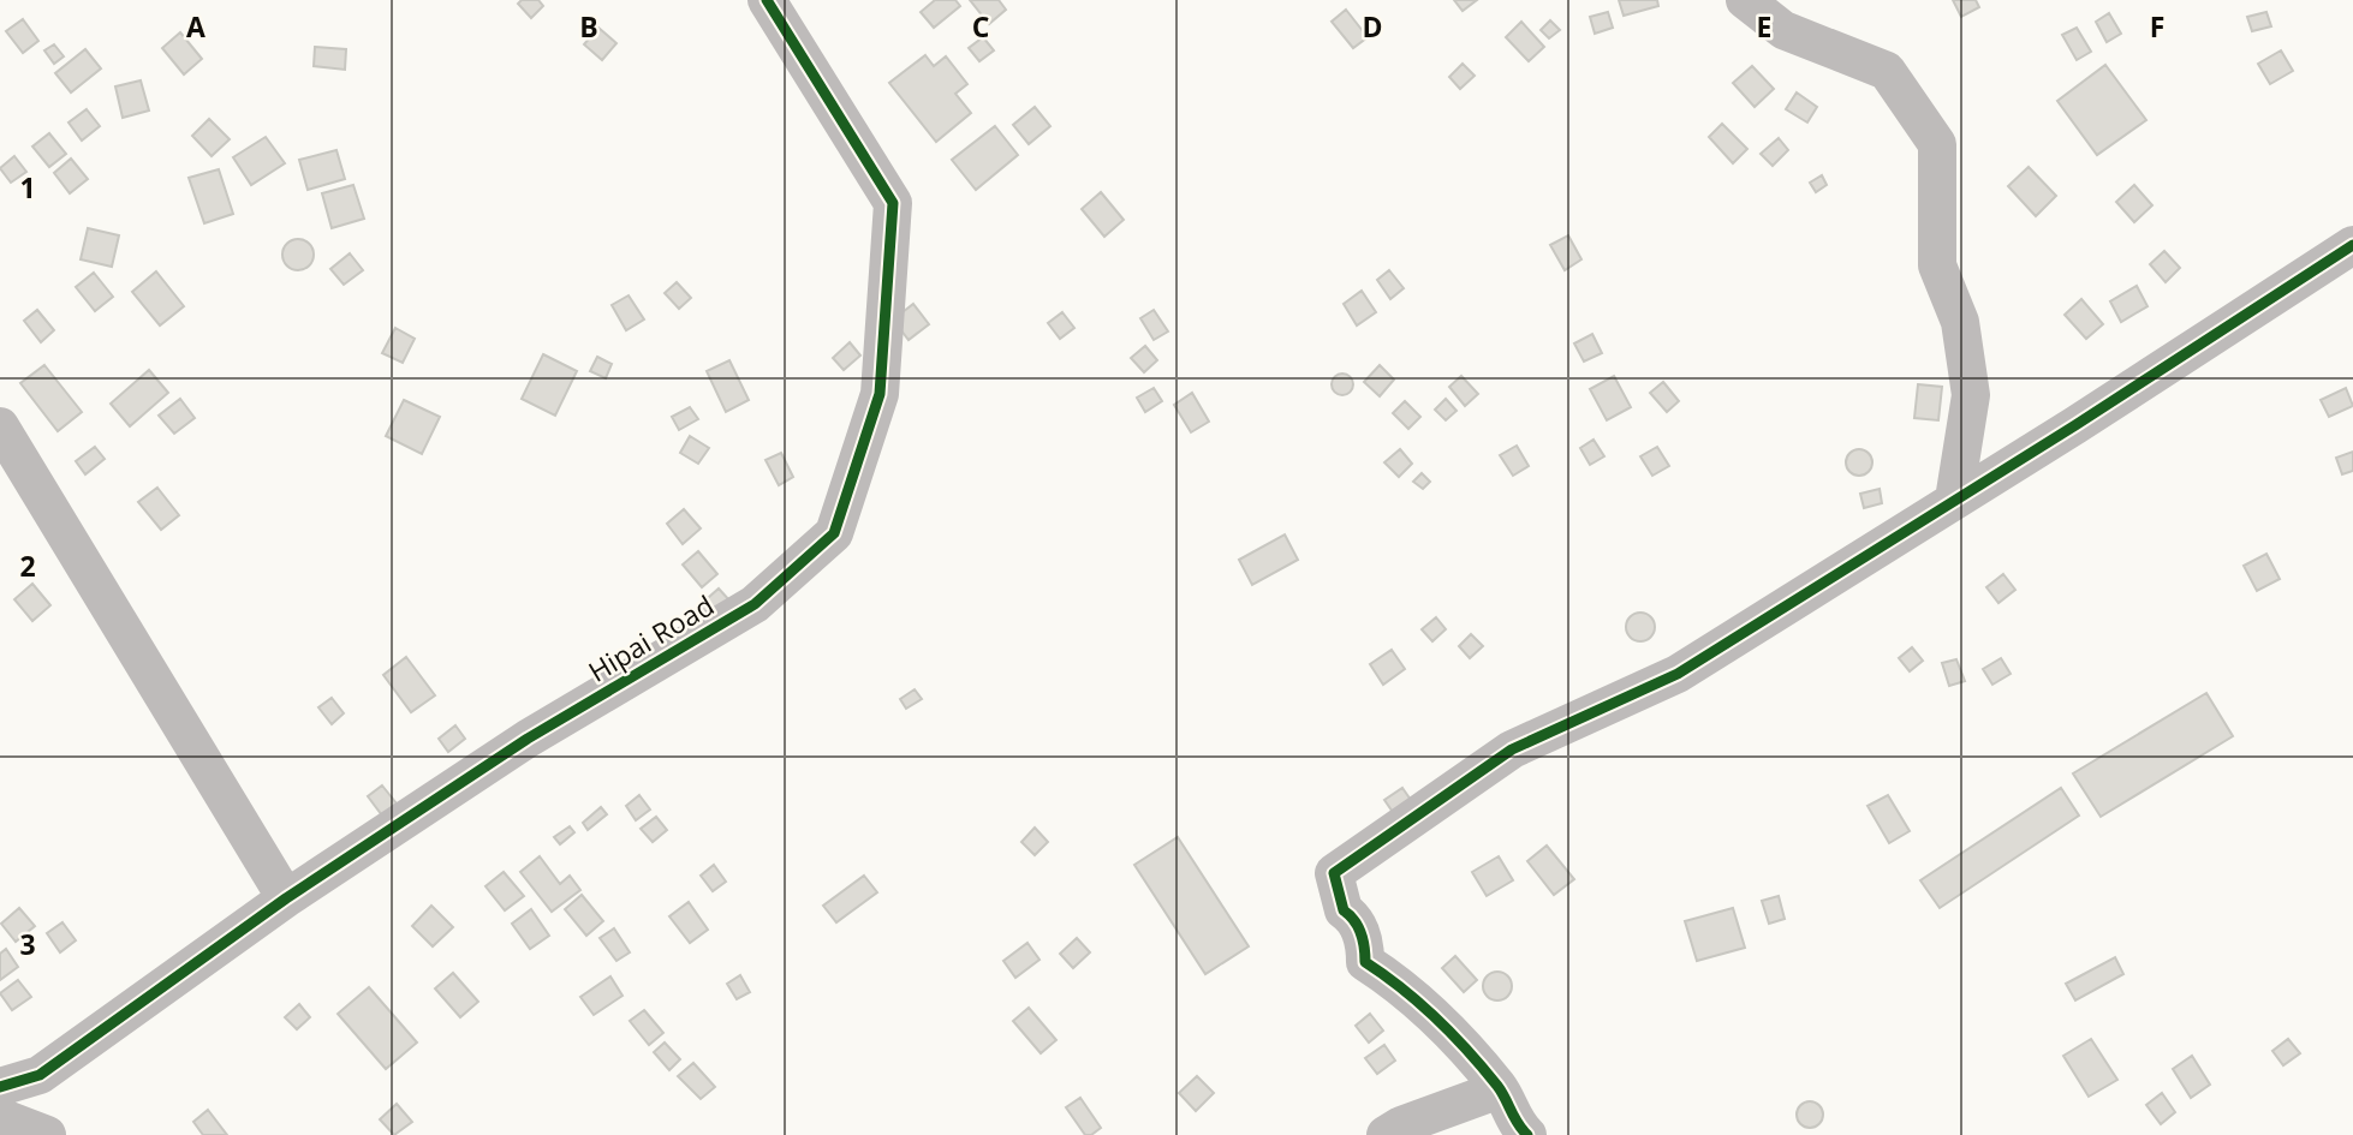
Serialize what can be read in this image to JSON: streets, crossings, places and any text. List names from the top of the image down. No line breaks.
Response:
{"streets":{"street":["Hipai Road"]},"grid":{"columns":["A","B","C","D","E","F"],"rows":["1","2","3"]}}
